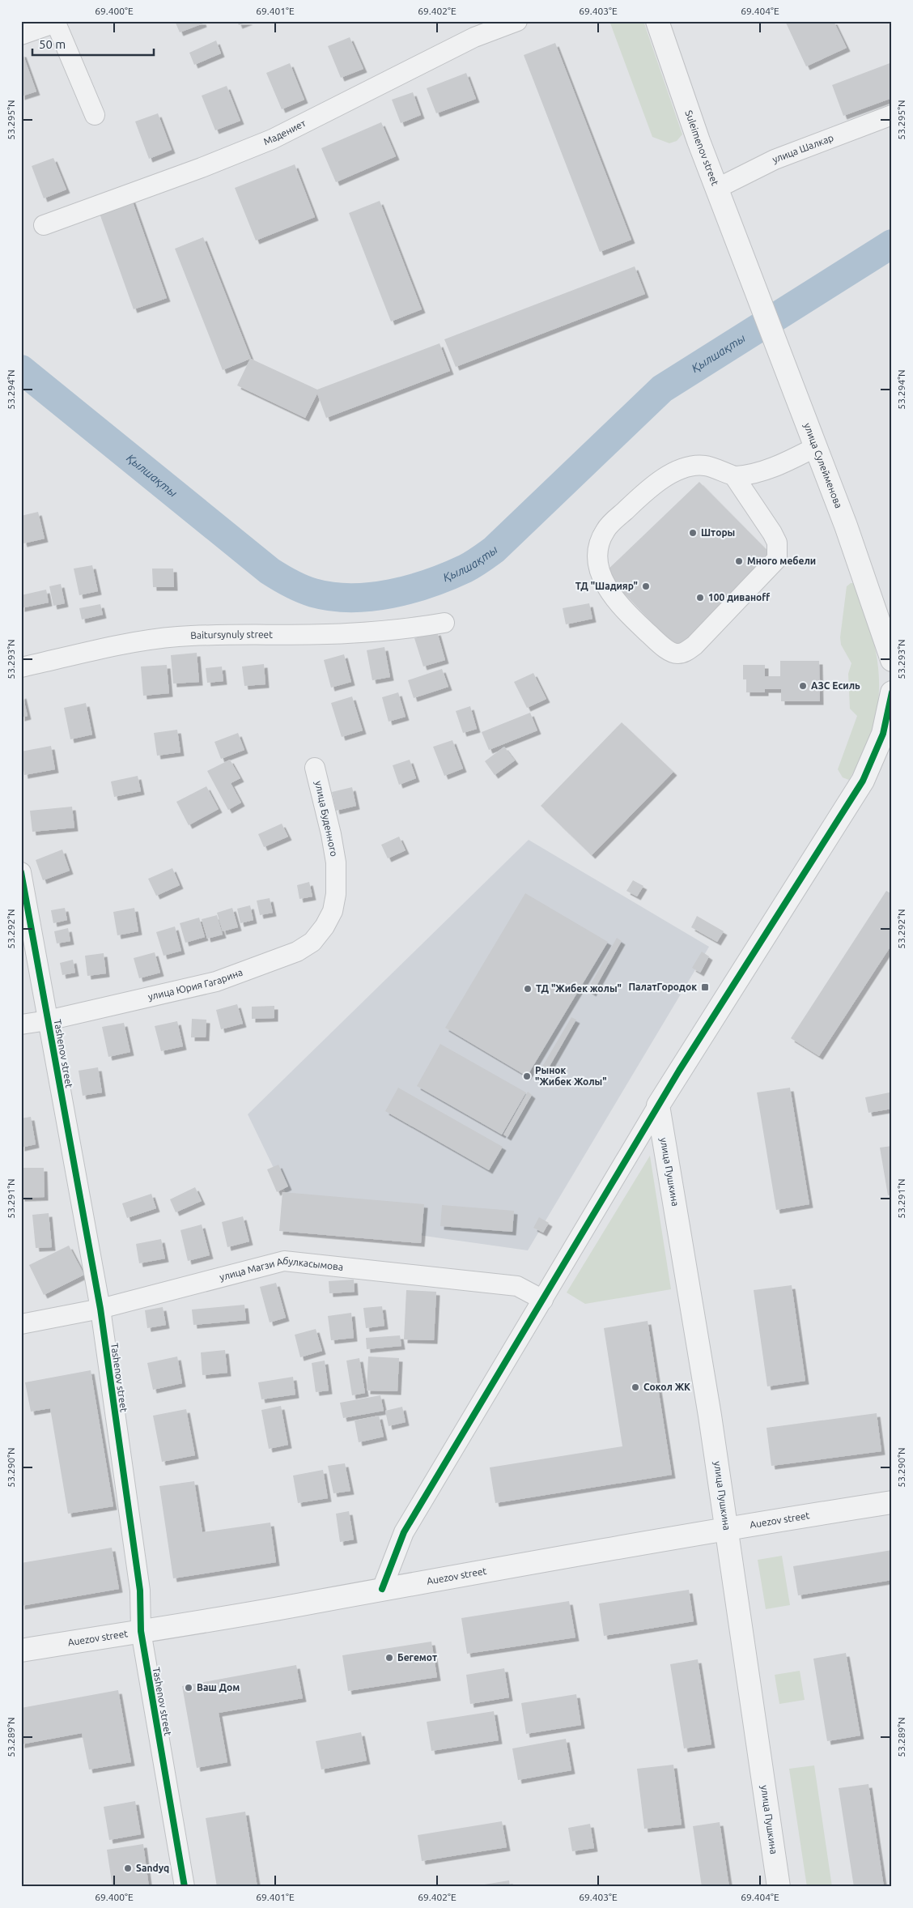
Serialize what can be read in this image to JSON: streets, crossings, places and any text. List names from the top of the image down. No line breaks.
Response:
{"streets":{"street":["Мадениет","Suleimenov street","улица Шалкар","улица Сулейменова","Baitursynuly street","улица Буденного","улица Юрия Гагарина","Tashenov street","улица Пушкина","улица Магзи Абулкасымова","Auezov street"]},"crossings":[["Suleimenov street","улица Шалкар"],["Suleimenov street","улица Сулейменова"],["улица Буденного","улица Юрия Гагарина"],["улица Юрия Гагарина","Tashenov street"],["Tashenov street","улица Магзи Абулкасымова"],["Tashenov street","Auezov street"],["улица Пушкина","Auezov street"]],"water":["Қылшақты"],"places":{"other":["Шторы","Много мебели","ТД \"Шадияр\"","100 диваноff","АЗС Есиль","ТД \"Жибек жолы\"","Рынок \"Жибек Жолы\"","Сокол ЖК","Бегемот","Ваш Дом","Sandyq"],"transit":["ПалатГородок"]},"scale_bar":"50 m","coordinates":["69.400°E","69.401°E","69.402°E","69.403°E","69.404°E","53.295°N","53.294°N","53.293°N","53.292°N","53.291°N","53.290°N","53.289°N"]}
